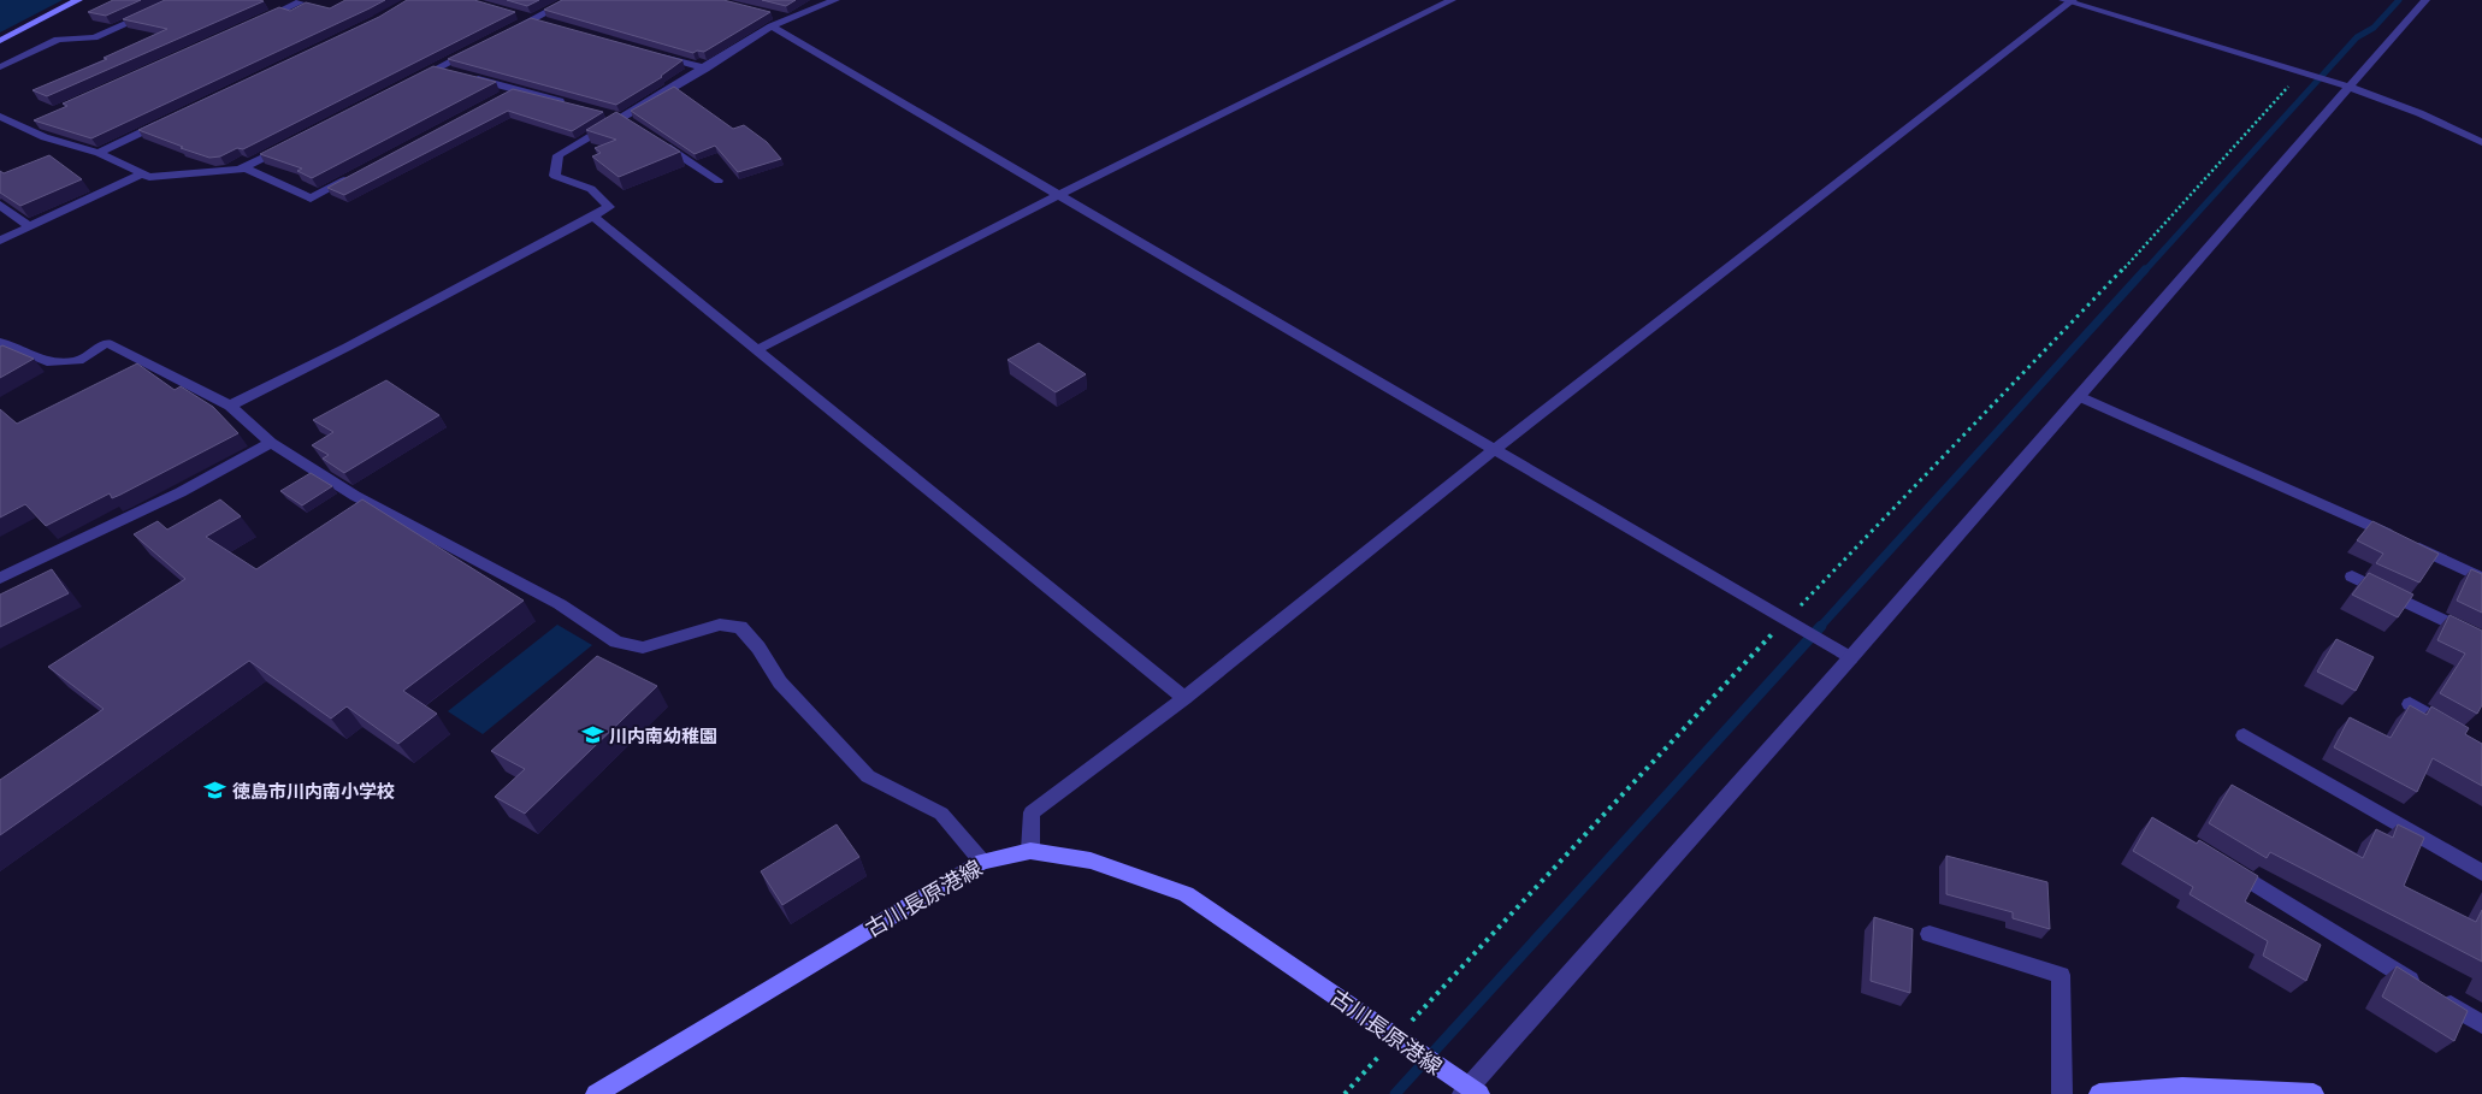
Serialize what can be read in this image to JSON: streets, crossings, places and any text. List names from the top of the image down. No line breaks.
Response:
{"streets":{"main road":["古川長原港線"]},"places":{"school or university":["川内南幼稚園","徳島市川内南小学校"]}}
